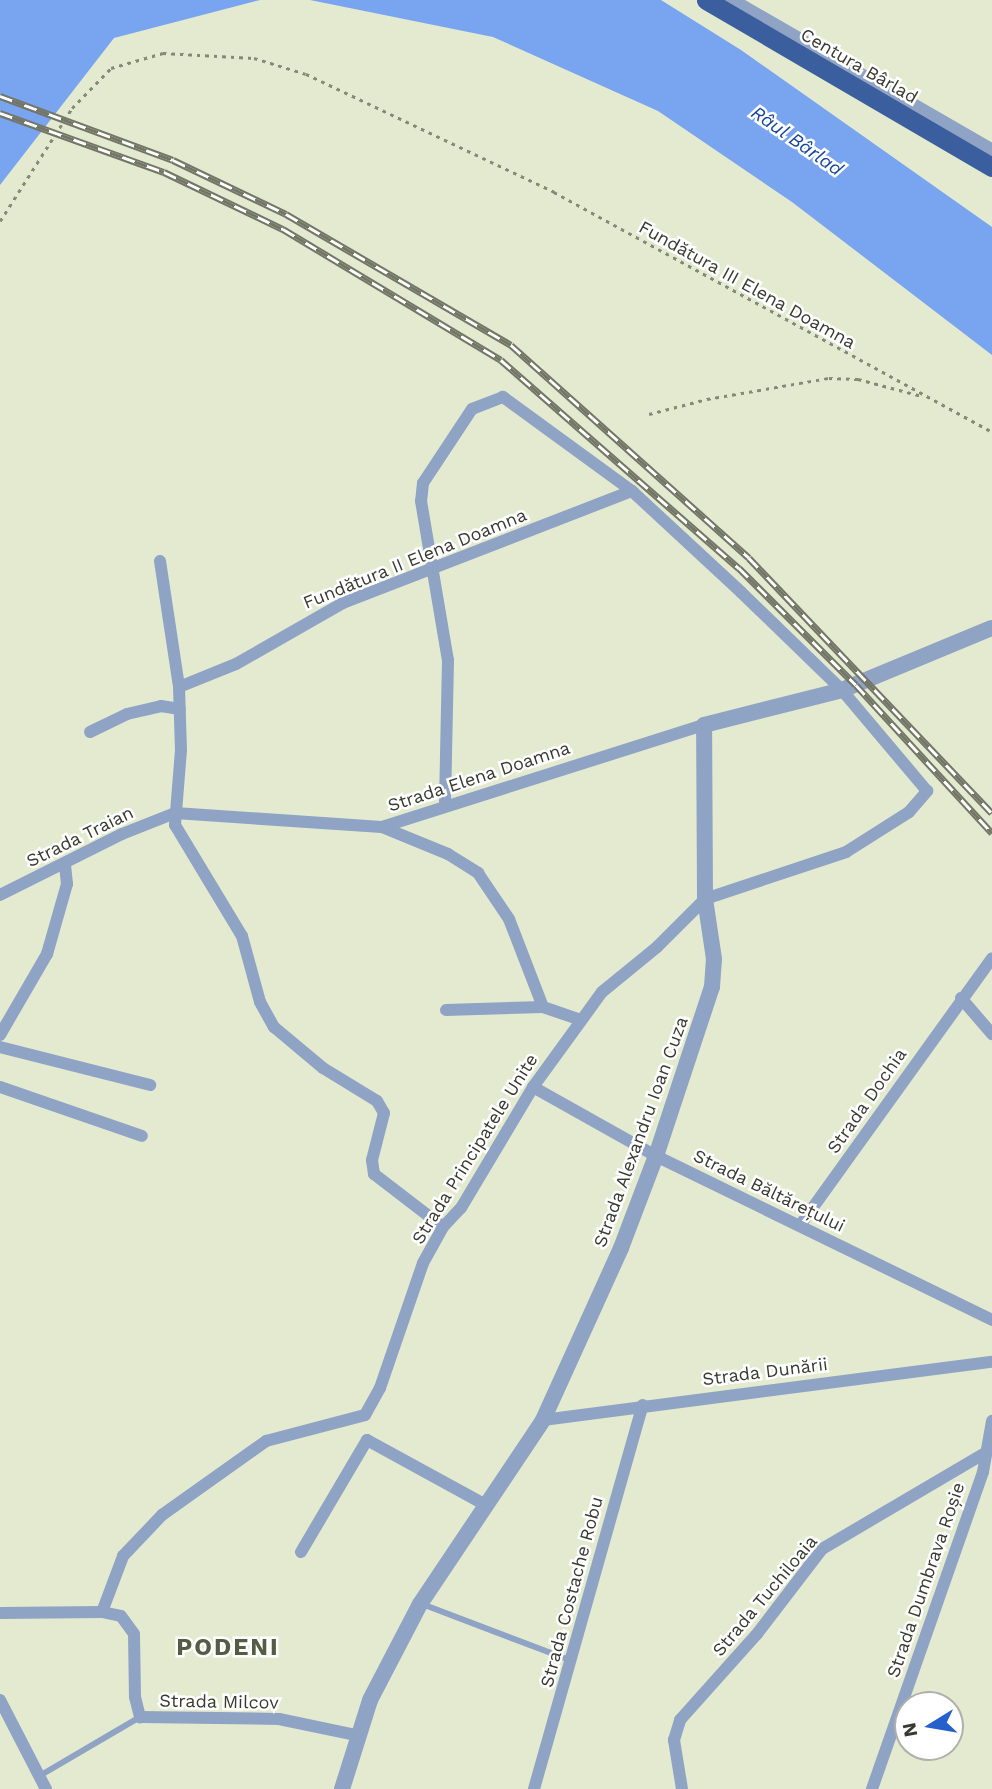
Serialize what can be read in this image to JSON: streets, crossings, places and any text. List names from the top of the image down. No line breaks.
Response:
{"streets":{"highway":["Centura Bârlad"],"street":["Fundătura II Elena Doamna","Strada Elena Doamna","Strada Traian","Strada Dochia","Strada Alexandru Ioan Cuza","Strada Principatele Unite","Strada Băltărețului","Strada Dunării","Strada Dumbrava Roșie","Strada Costache Robu","Strada Tuchiloaia","Strada Milcov"],"path":["Fundătura III Elena Doamna"]},"crossings":[["Strada Elena Doamna","Strada Traian"],["Strada Elena Doamna","Strada Alexandru Ioan Cuza"],["Strada Dochia","Strada Băltărețului"],["Strada Alexandru Ioan Cuza","Strada Principatele Unite"],["Strada Alexandru Ioan Cuza","Strada Băltărețului"],["Strada Alexandru Ioan Cuza","Strada Dunării"],["Strada Alexandru Ioan Cuza","Strada Milcov"],["Strada Principatele Unite","Strada Băltărețului"],["Strada Dunării","Strada Costache Robu"],["Strada Dumbrava Roșie","Strada Tuchiloaia"]],"districts":["PODENI"],"water":["Râul Bârlad"],"north":"left"}
